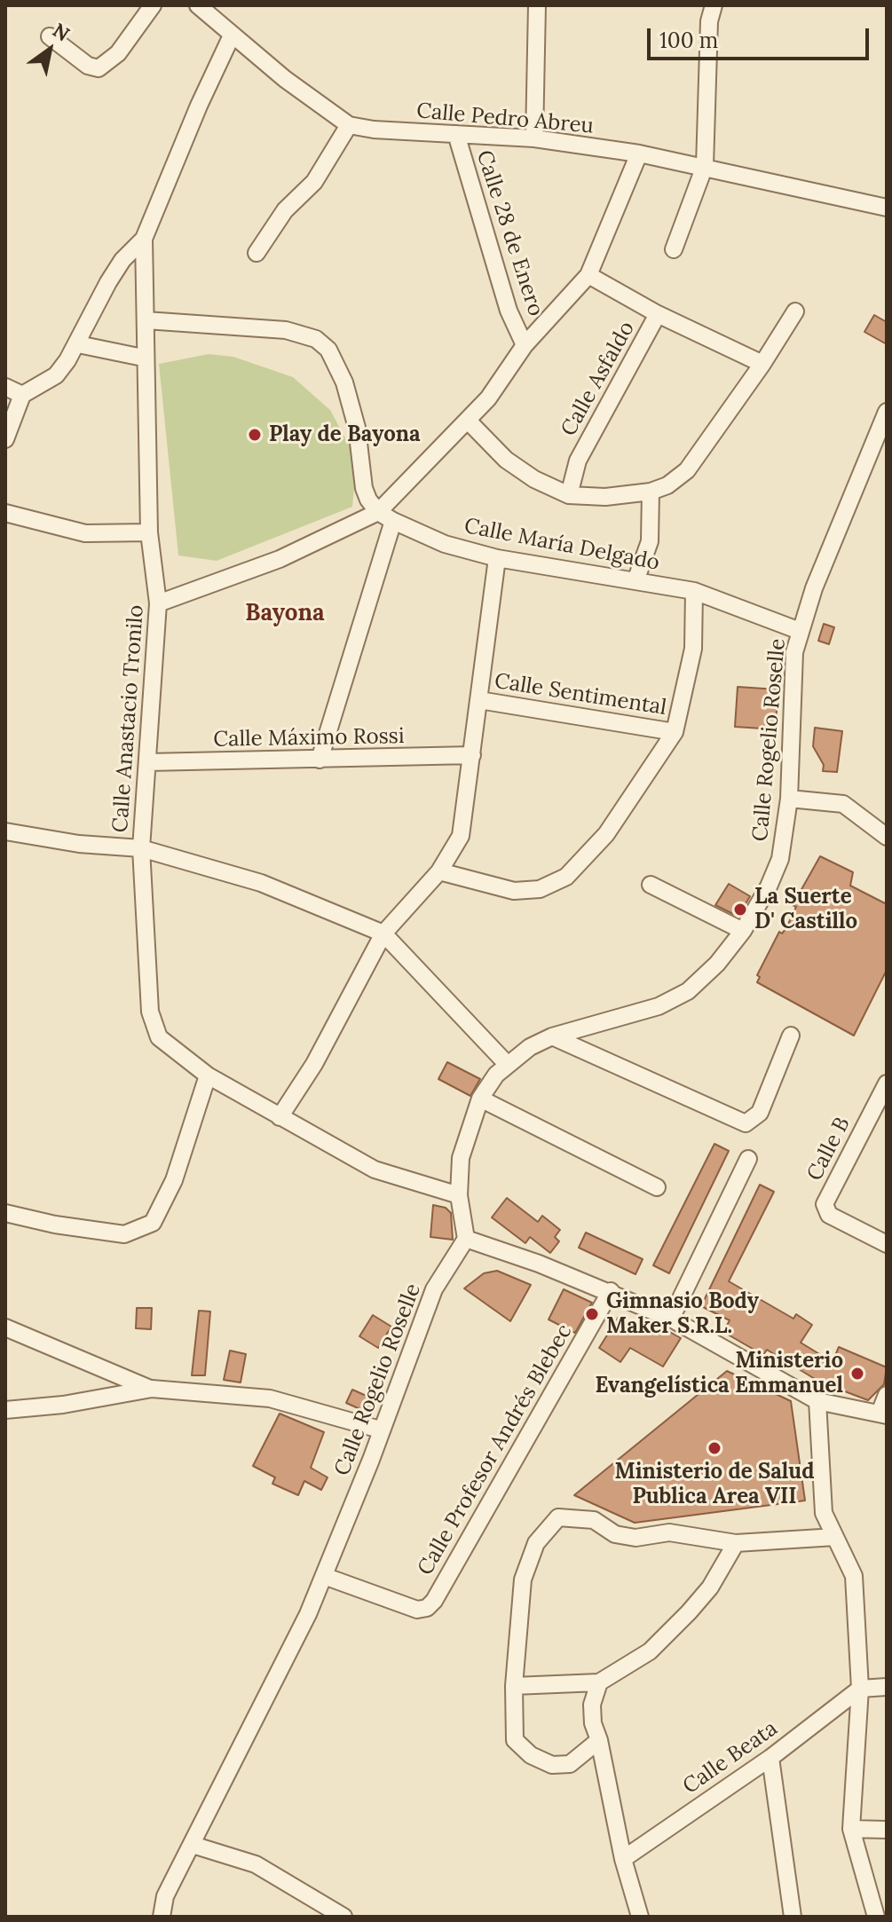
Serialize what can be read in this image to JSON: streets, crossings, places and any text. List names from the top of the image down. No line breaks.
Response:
{"streets":{"street":["Calle Pedro Abreu","Calle 28 de Enero","Calle Asfaldo","Calle María Delgado","Calle Sentimental","Calle Anastacio Tronilo","Calle Máximo Rossi","Calle Rogelio Roselle","Calle B","Calle Profesor Andrés Blebec","Calle Beata"]},"crossings":[["Calle Pedro Abreu","Calle 28 de Enero"],["Calle María Delgado","Calle Rogelio Roselle"],["Calle Anastacio Tronilo","Calle Máximo Rossi"],["Calle Anastacio Tronilo","Calle Rogelio Roselle"],["Calle Rogelio Roselle","Calle Profesor Andrés Blebec"]],"districts":["Bayona"],"places":["Play de Bayona","La Suerte D' Castillo","Gimnasio Body Maker S.R.L.","Ministerio Evangelística Emmanuel","Ministerio de Salud Publica Area VII"],"scale_bar":"100 m","north":"top right"}
